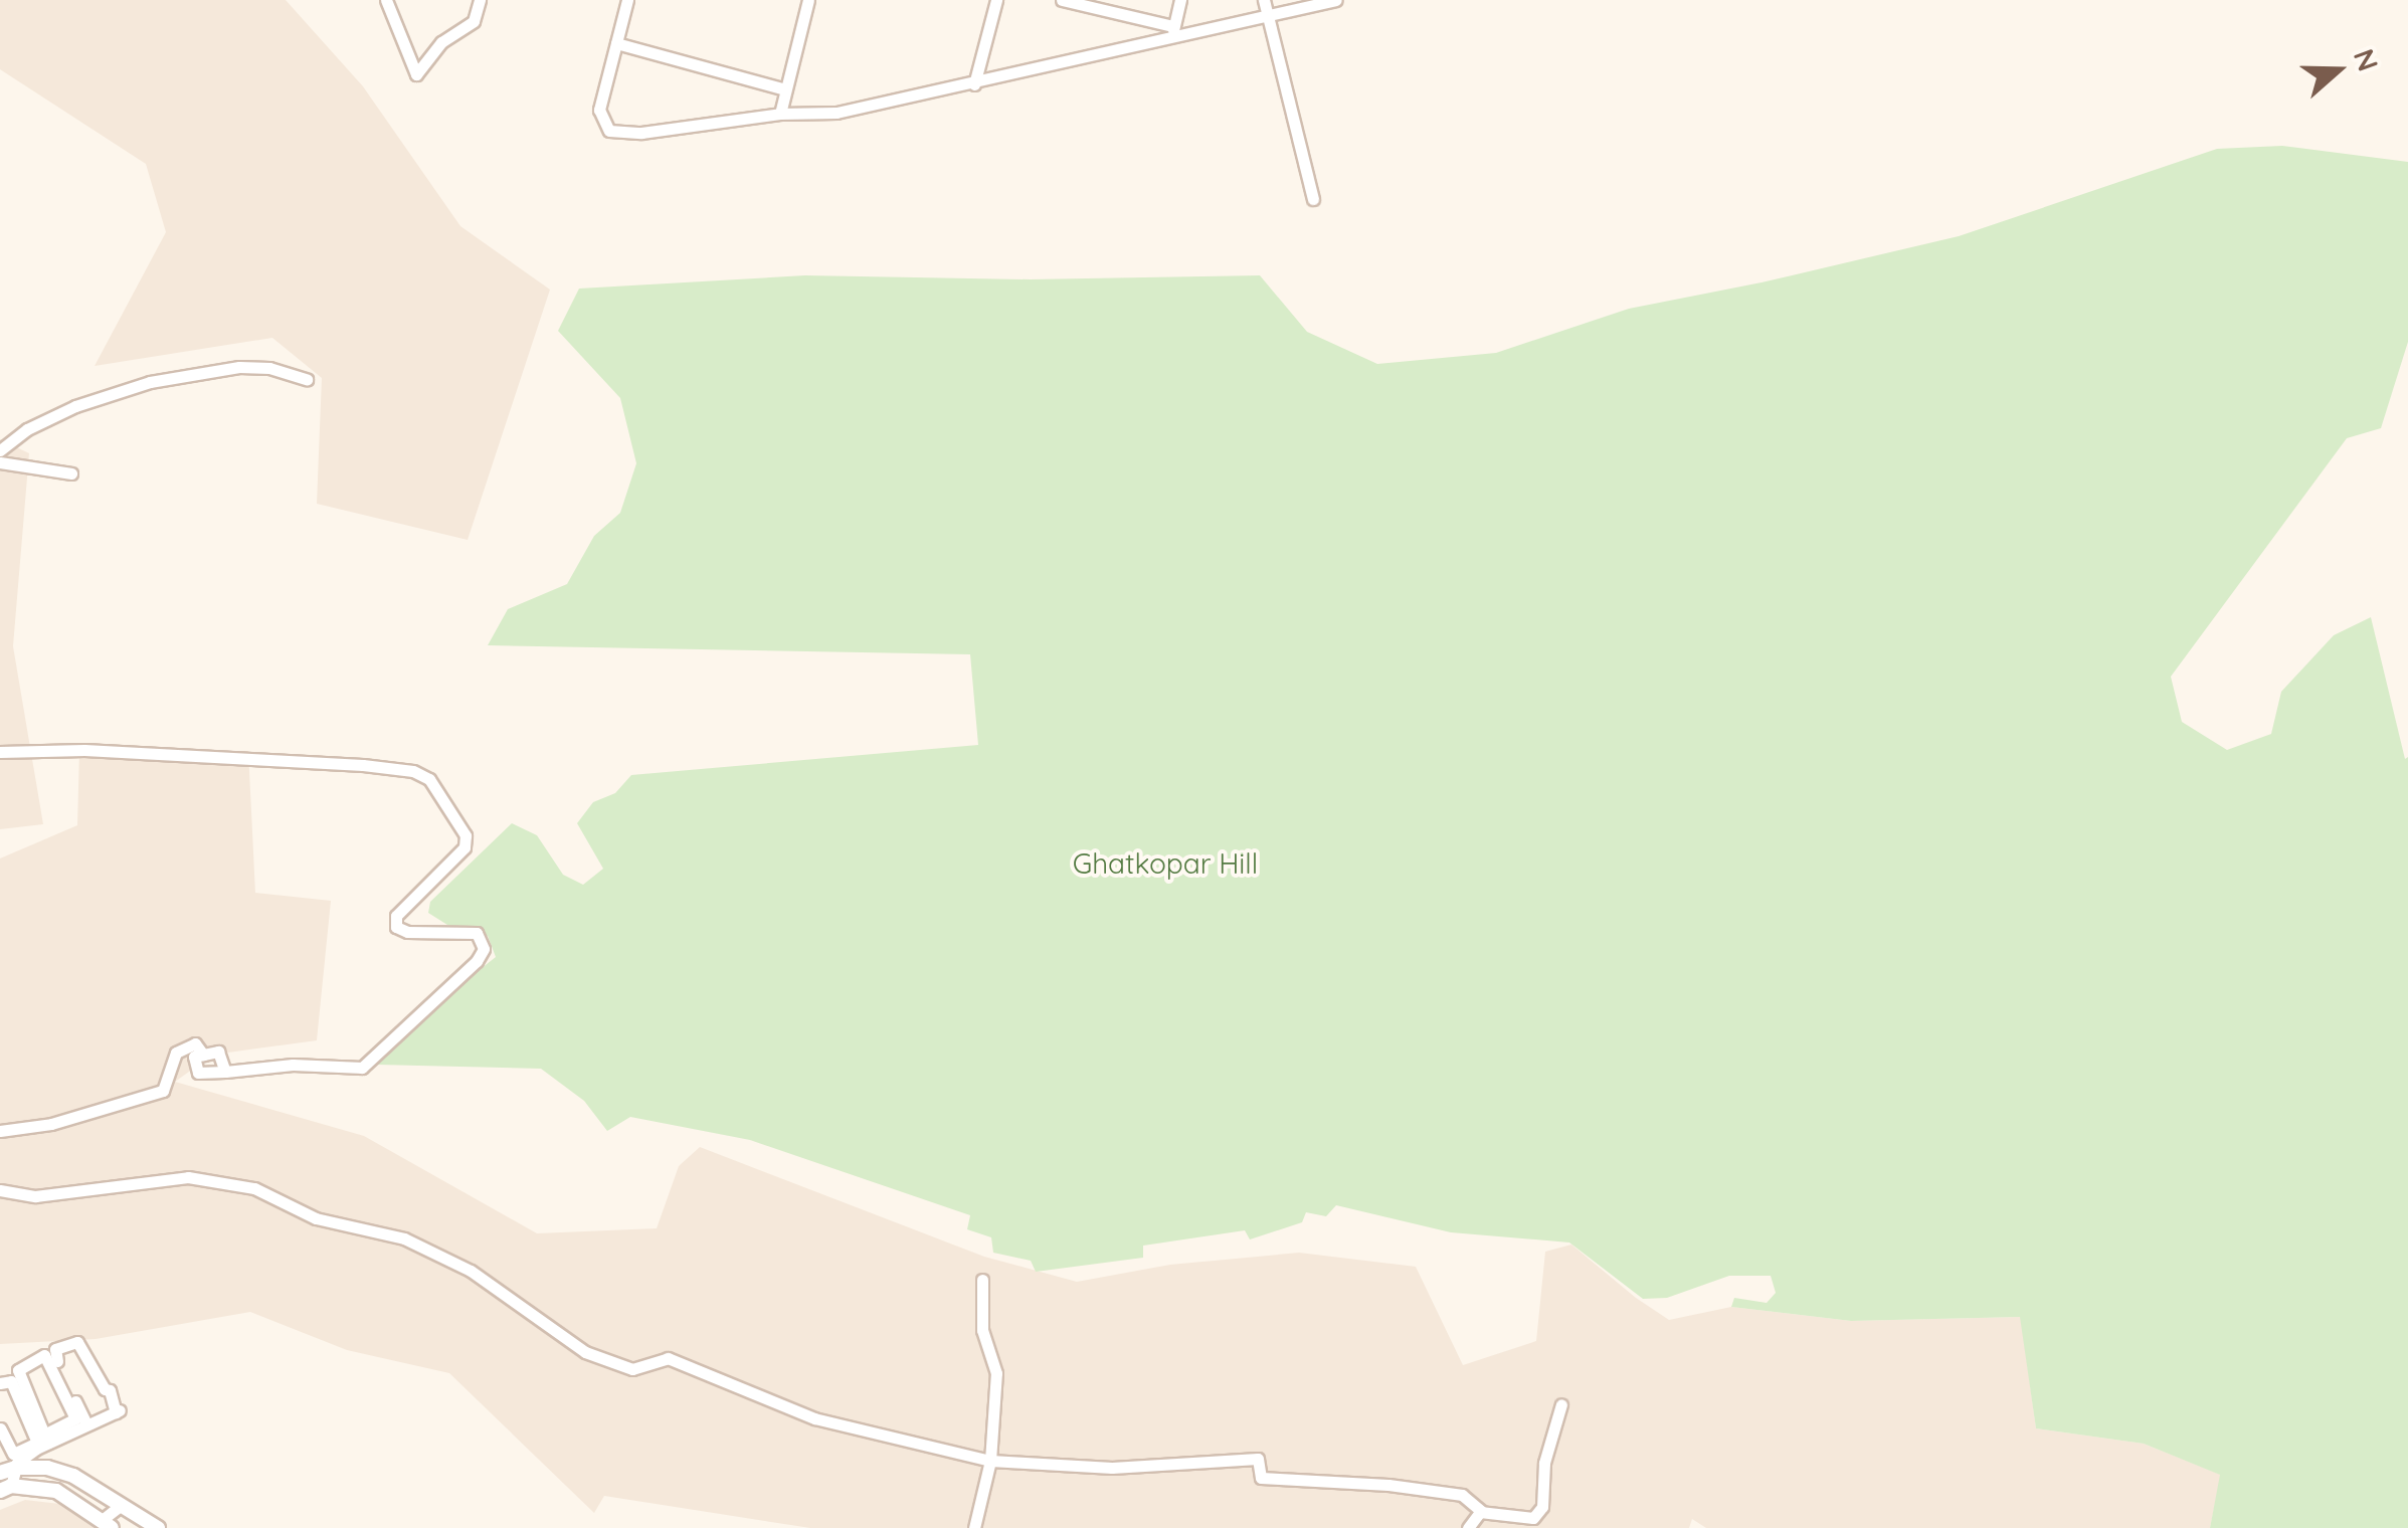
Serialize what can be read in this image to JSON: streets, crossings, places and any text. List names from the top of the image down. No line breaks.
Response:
{"parks":["Ghatkopar Hill"],"north":"right"}
